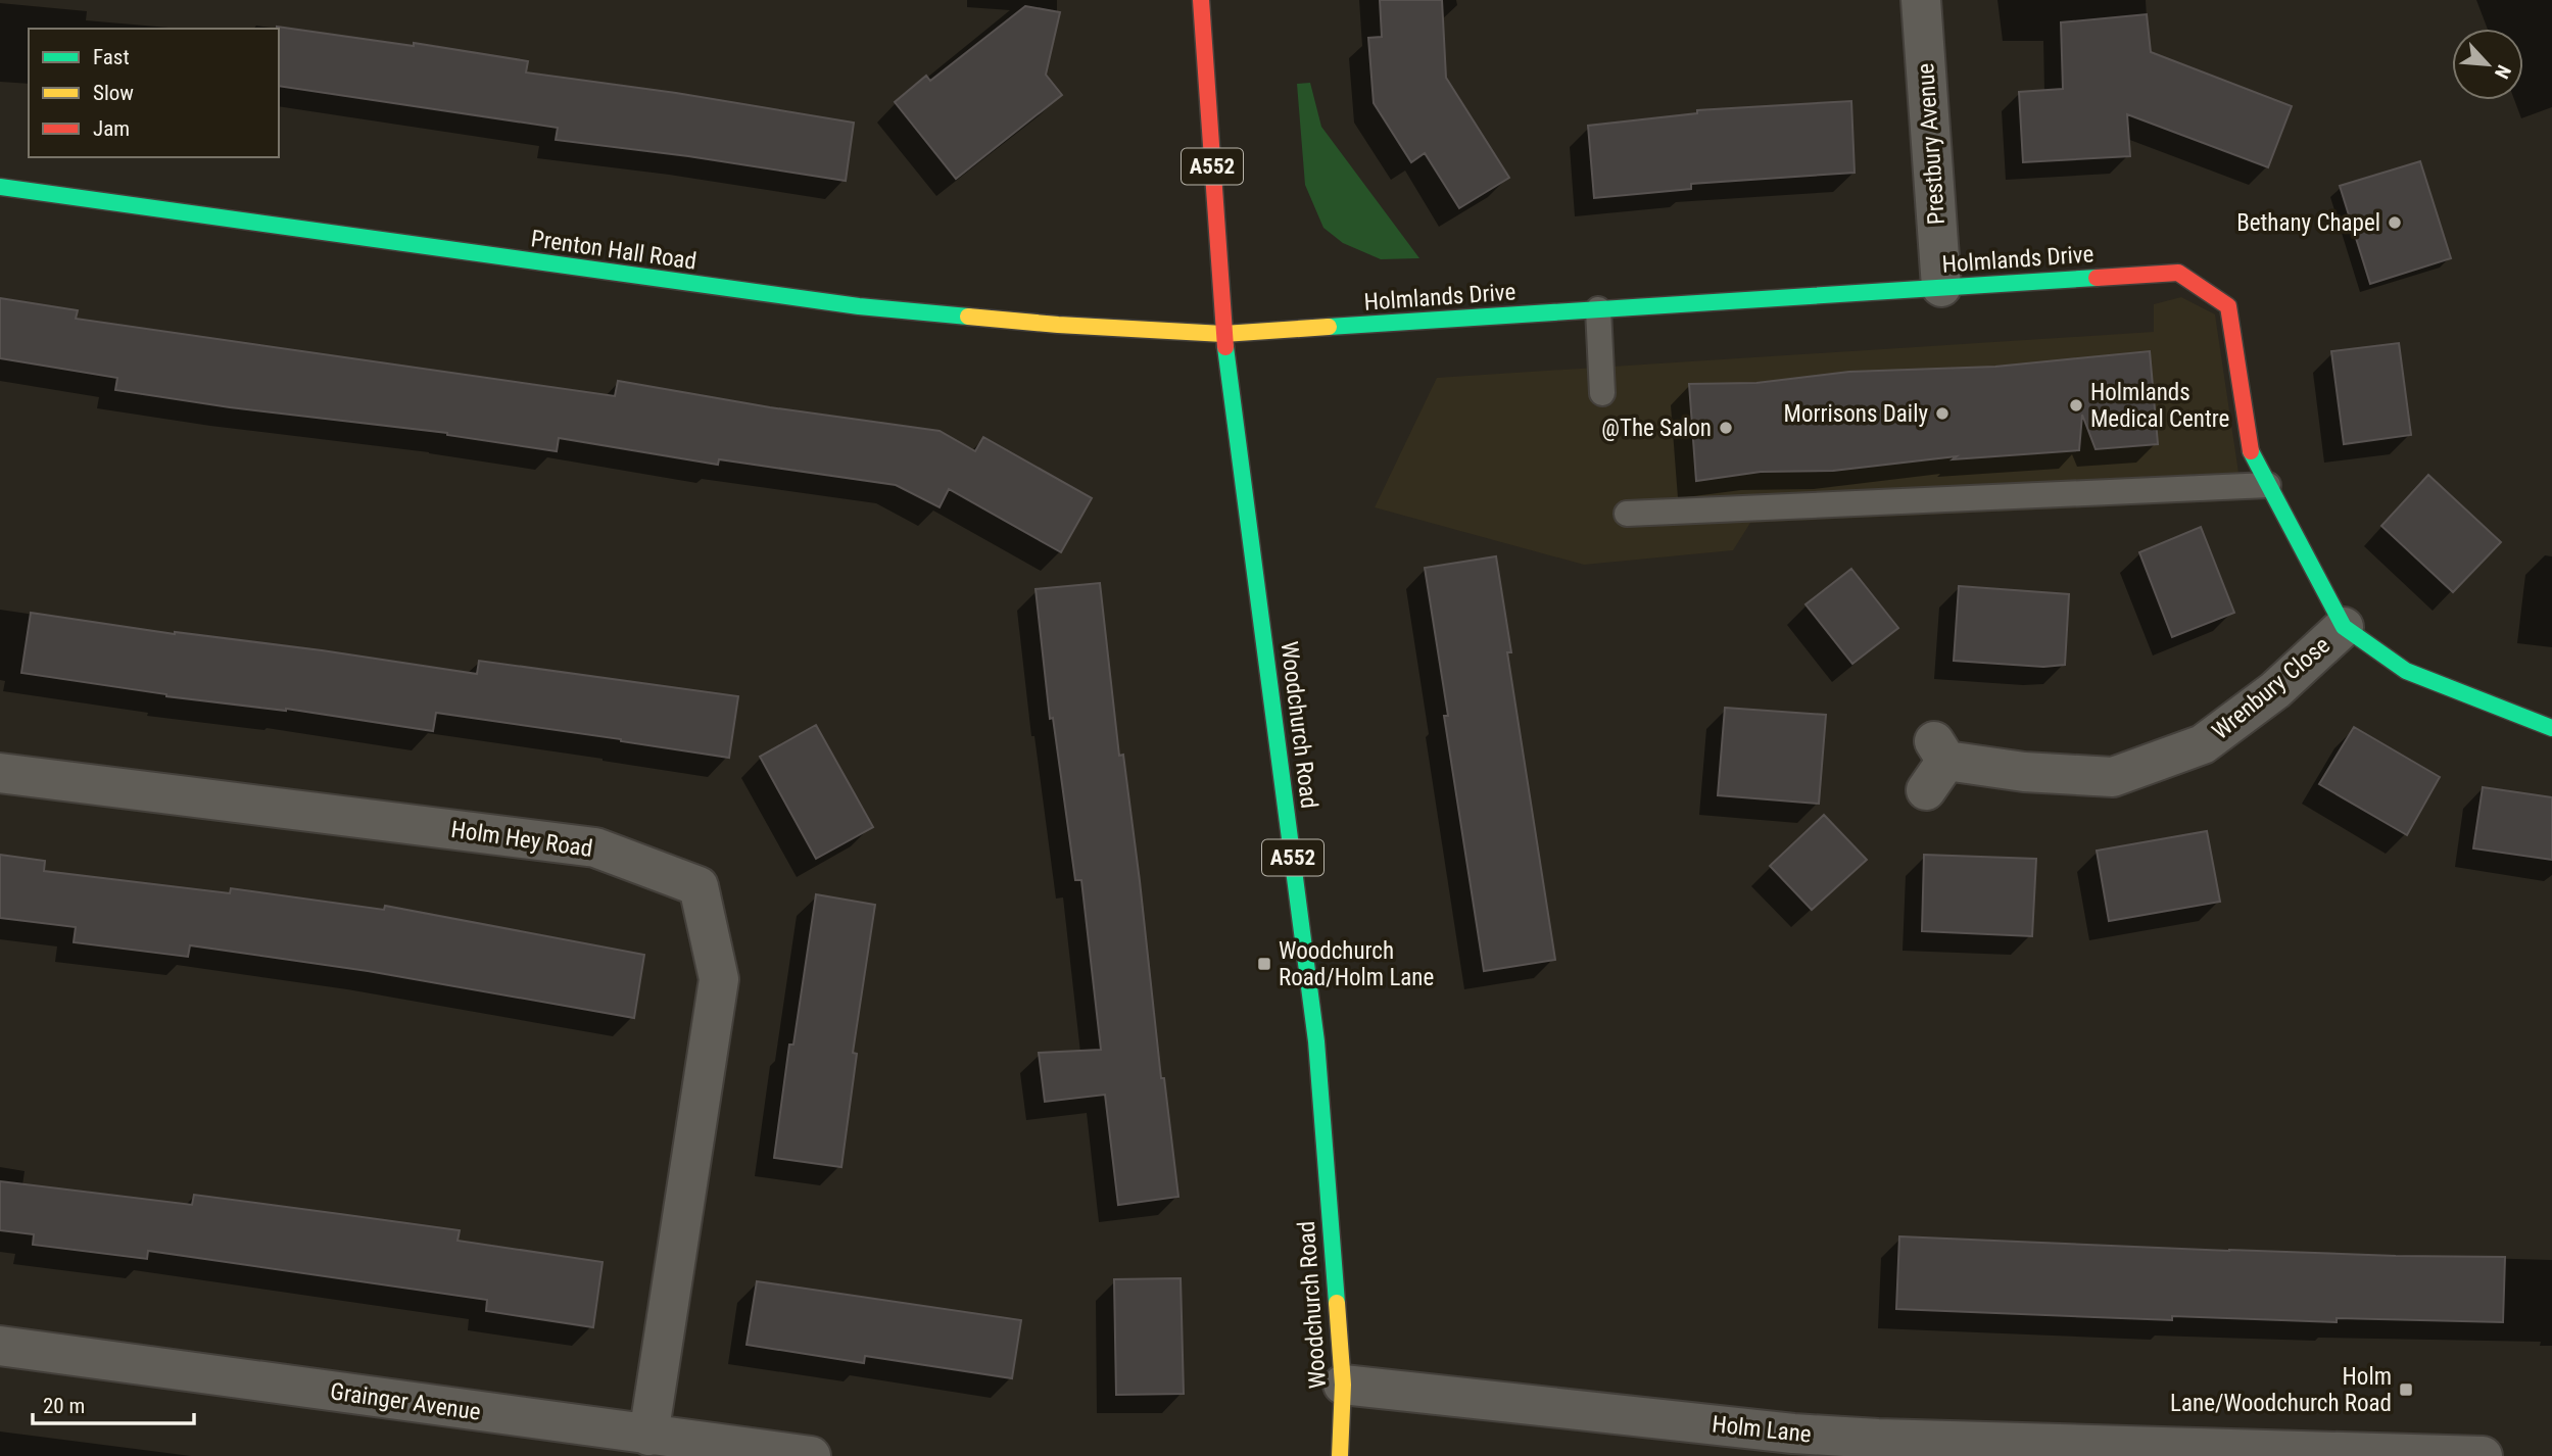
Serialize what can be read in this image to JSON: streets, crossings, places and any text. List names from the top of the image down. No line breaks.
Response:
{"streets":{"main road":["A552","Prenton Hall Road","Holmlands Drive","Woodchurch Road"],"street":["Prestbury Avenue","Wrenbury Close","Holm Hey Road","Grainger Avenue","Holm Lane"]},"crossings":[["Prestbury Avenue","Holmlands Drive"],["Prenton Hall Road","Holmlands Drive"],["Prenton Hall Road","Woodchurch Road"],["Holmlands Drive","Wrenbury Close"],["Holmlands Drive","Woodchurch Road"],["Woodchurch Road","Holm Lane"],["Holm Hey Road","Grainger Avenue"]],"places":{"other":["Bethany Chapel","Holmlands Medical Centre","Morrisons Daily","@The Salon"],"transit":["Woodchurch Road/Holm Lane","Holm Lane/Woodchurch Road"]},"legend":["Fast","Slow","Jam"],"scale_bar":"20 m","north":"bottom right"}
